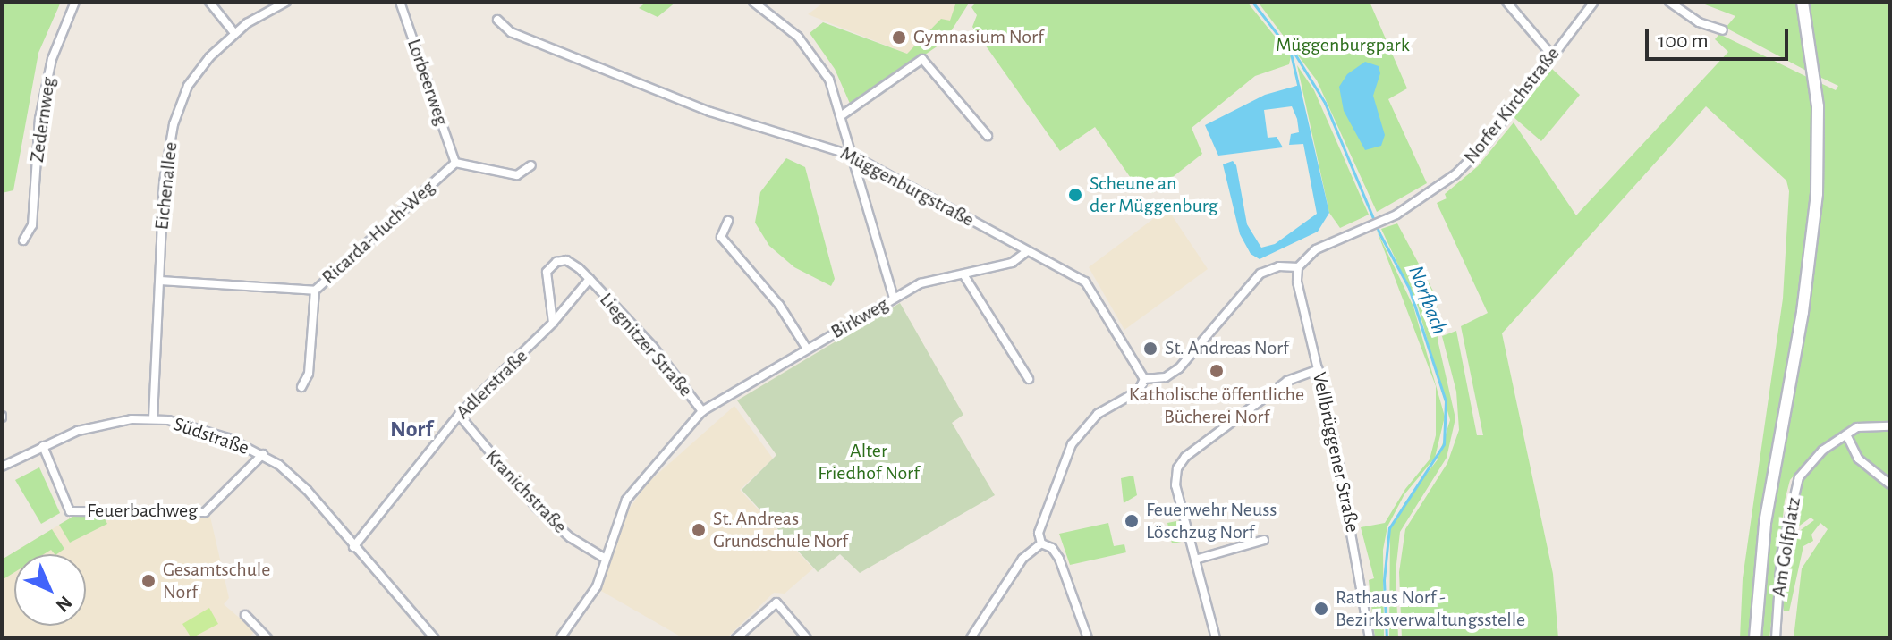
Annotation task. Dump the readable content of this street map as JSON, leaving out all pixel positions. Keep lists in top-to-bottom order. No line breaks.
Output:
{"streets":{"street":["Lorbeerweg","Norfer Kirchstraße","Zedernweg","Eichenallee","Müggenburgstraße","Ricarda-Huch-Weg","Birkweg","Liegnitzer Straße","Adlerstraße","Südstraße","Vellbrüggener Straße","Kranichstraße","Feuerbachweg","Am Golfplatz"]},"crossings":[["Lorbeerweg","Ricarda-Huch-Weg"],["Norfer Kirchstraße","Vellbrüggener Straße"],["Eichenallee","Südstraße"],["Müggenburgstraße","Birkweg"],["Birkweg","Liegnitzer Straße"],["Birkweg","Kranichstraße"],["Liegnitzer Straße","Adlerstraße"],["Adlerstraße","Südstraße"],["Adlerstraße","Kranichstraße"],["Südstraße","Feuerbachweg"]],"districts":["Norf"],"water":["Norfbach"],"parks":["Müggenburgpark","Alter Friedhof Norf"],"places":["Gymnasium Norf","Scheune an der Müggenburg","St. Andreas Norf","Katholische öffentliche Bücherei Norf","Feuerwehr Neuss Löschzug Norf","St. Andreas Grundschule Norf","Gesamtschule Norf","Rathaus Norf - Bezirksverwaltungsstelle"],"scale_bar":"100 m","north":"bottom right"}
